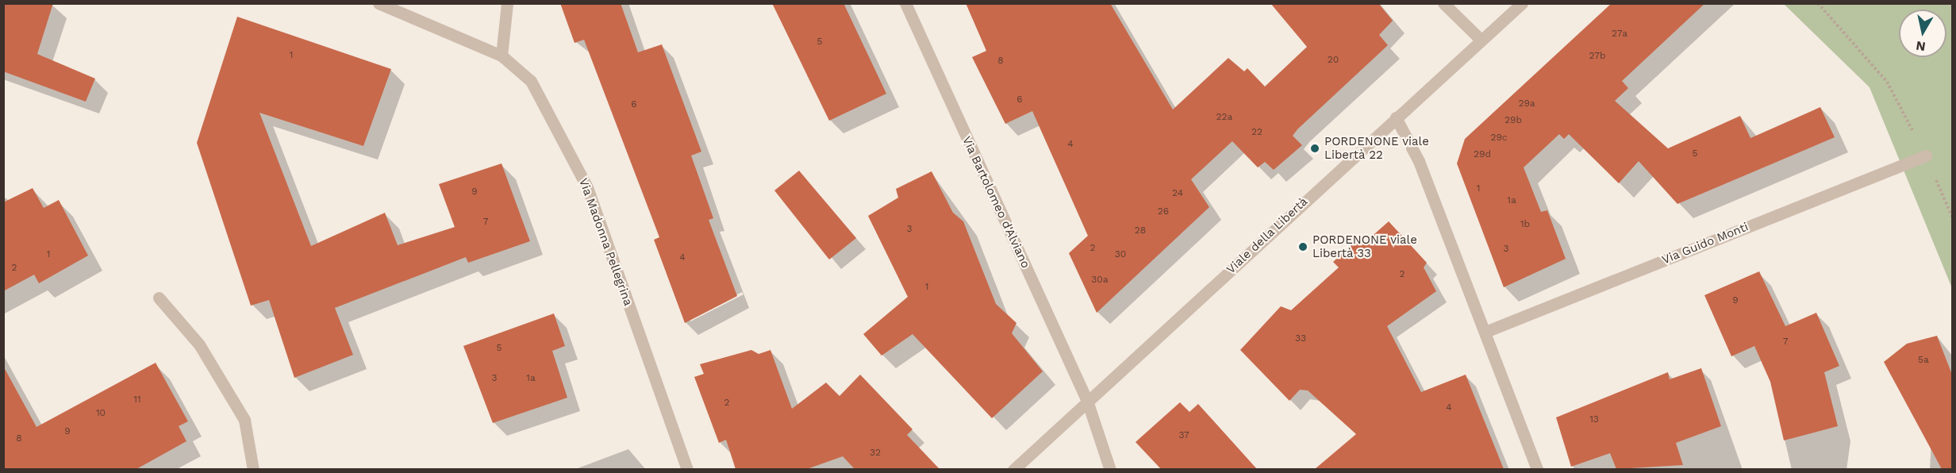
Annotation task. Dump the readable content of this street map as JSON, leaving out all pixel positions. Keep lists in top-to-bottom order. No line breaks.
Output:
{"streets":{"street":["Via Bartolomeo d'Alviano","Viale della Libertà","Via Madonna Pellegrina","Via Guido Monti"]},"crossings":[["Via Bartolomeo d'Alviano","Viale della Libertà"]],"places":["PORDENONE viale Libertà 22","PORDENONE viale Libertà 33"],"house_numbers":["27a","5","1","27b","20","8","6","29a","6","22a","29b","22","29c","4","5","29d","1","9","24","1a","26","7","1b","3","28","2","3","1","30","4","2","2","30a","1","9","33","7","5","5a","3","1a","11","2","4","10","13","9","37","8","32"],"north":"bottom"}
